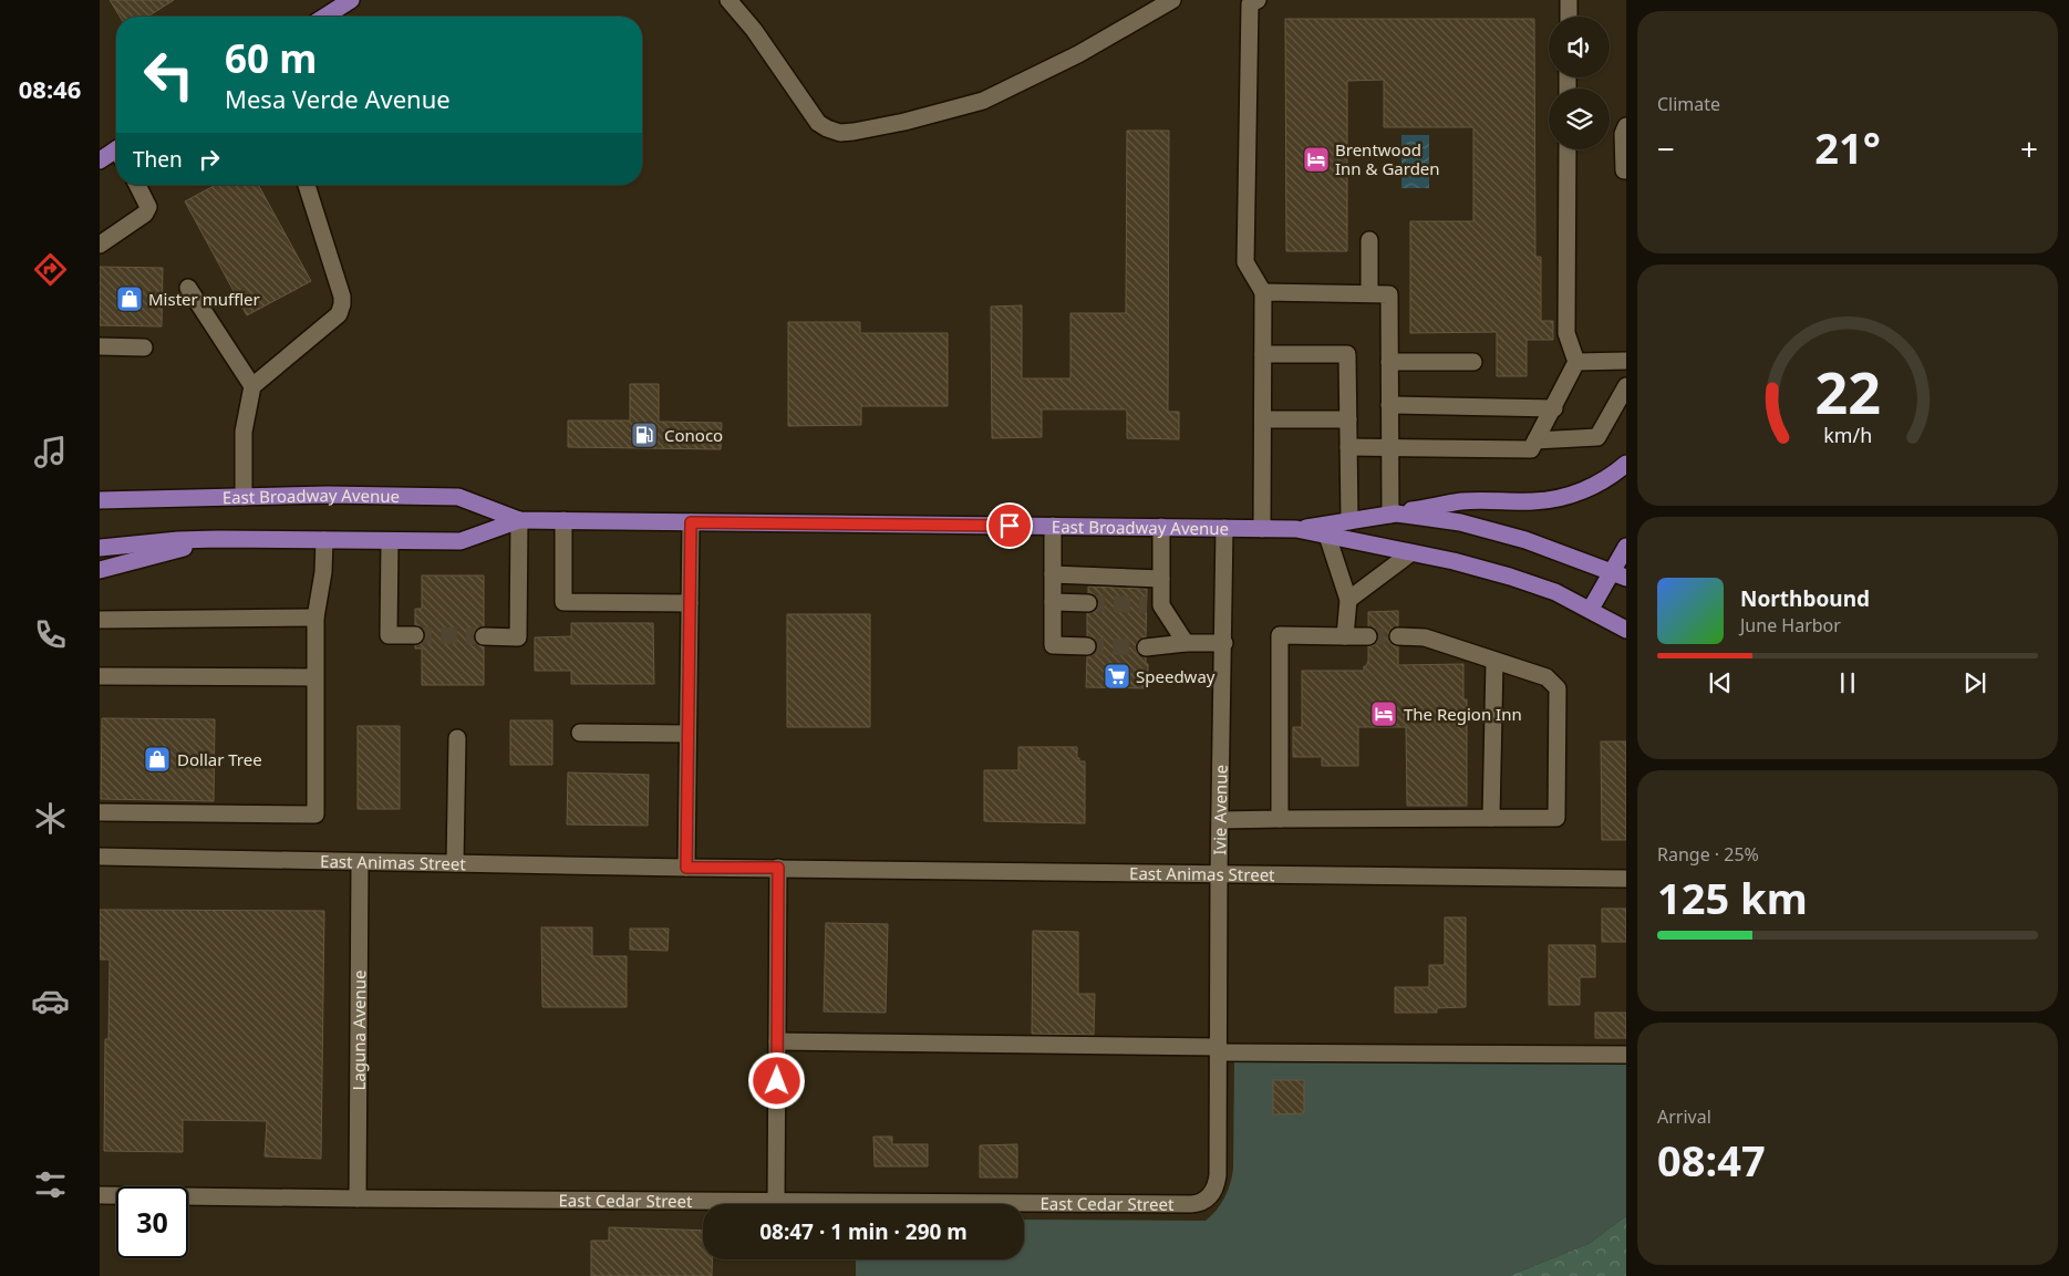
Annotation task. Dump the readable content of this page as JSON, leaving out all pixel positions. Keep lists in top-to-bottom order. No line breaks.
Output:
{"streets":{"main road":["East Broadway Avenue"],"street":["Ivie Avenue","East Animas Street","Laguna Avenue","East Cedar Street"]},"crossings":[["East Broadway Avenue","Ivie Avenue"],["Ivie Avenue","East Animas Street"],["Ivie Avenue","East Cedar Street"],["East Animas Street","Laguna Avenue"],["Laguna Avenue","East Cedar Street"]],"places":{"hotel":["Brentwood Inn & Garden","The Region Inn"],"shop":["Mister muffler","Dollar Tree"],"fuel station":["Conoco"],"supermarket":["Speedway"]},"page":{"tabs":"08:46","tile":["Climate",["Range · 25%","125 km"],["Arrival","08:47"]],"turn":["60 m","Mesa Verde Avenue"],"heat":["−","21°","+"],"then":"Then","song":["Northbound","June Harbor"],"limit":"30","trip":"08:47 · 1 min · 290 m","gauge":["22","km/h"]}}
